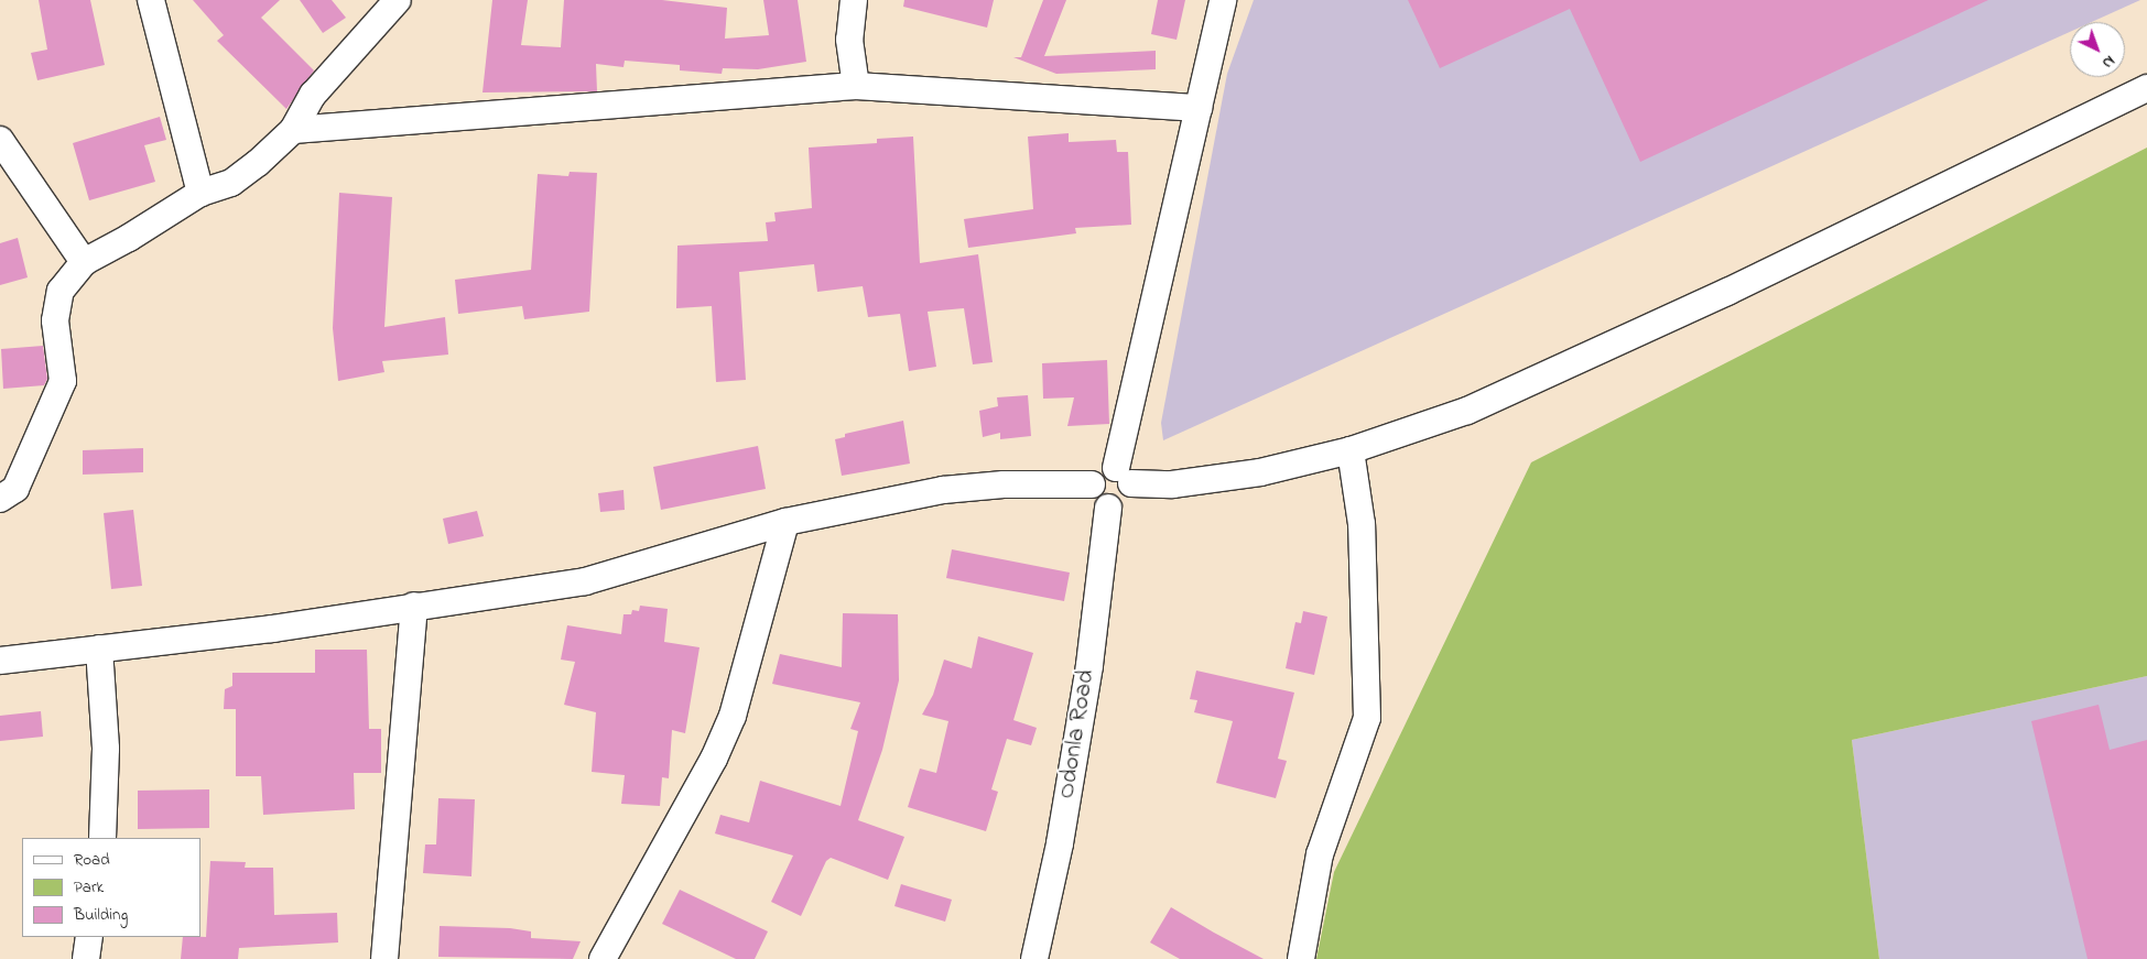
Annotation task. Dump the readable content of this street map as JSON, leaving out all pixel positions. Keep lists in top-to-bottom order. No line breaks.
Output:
{"streets":{"street":["Odonla Road"]},"legend":["Road","Park","Building"],"north":"bottom right"}
